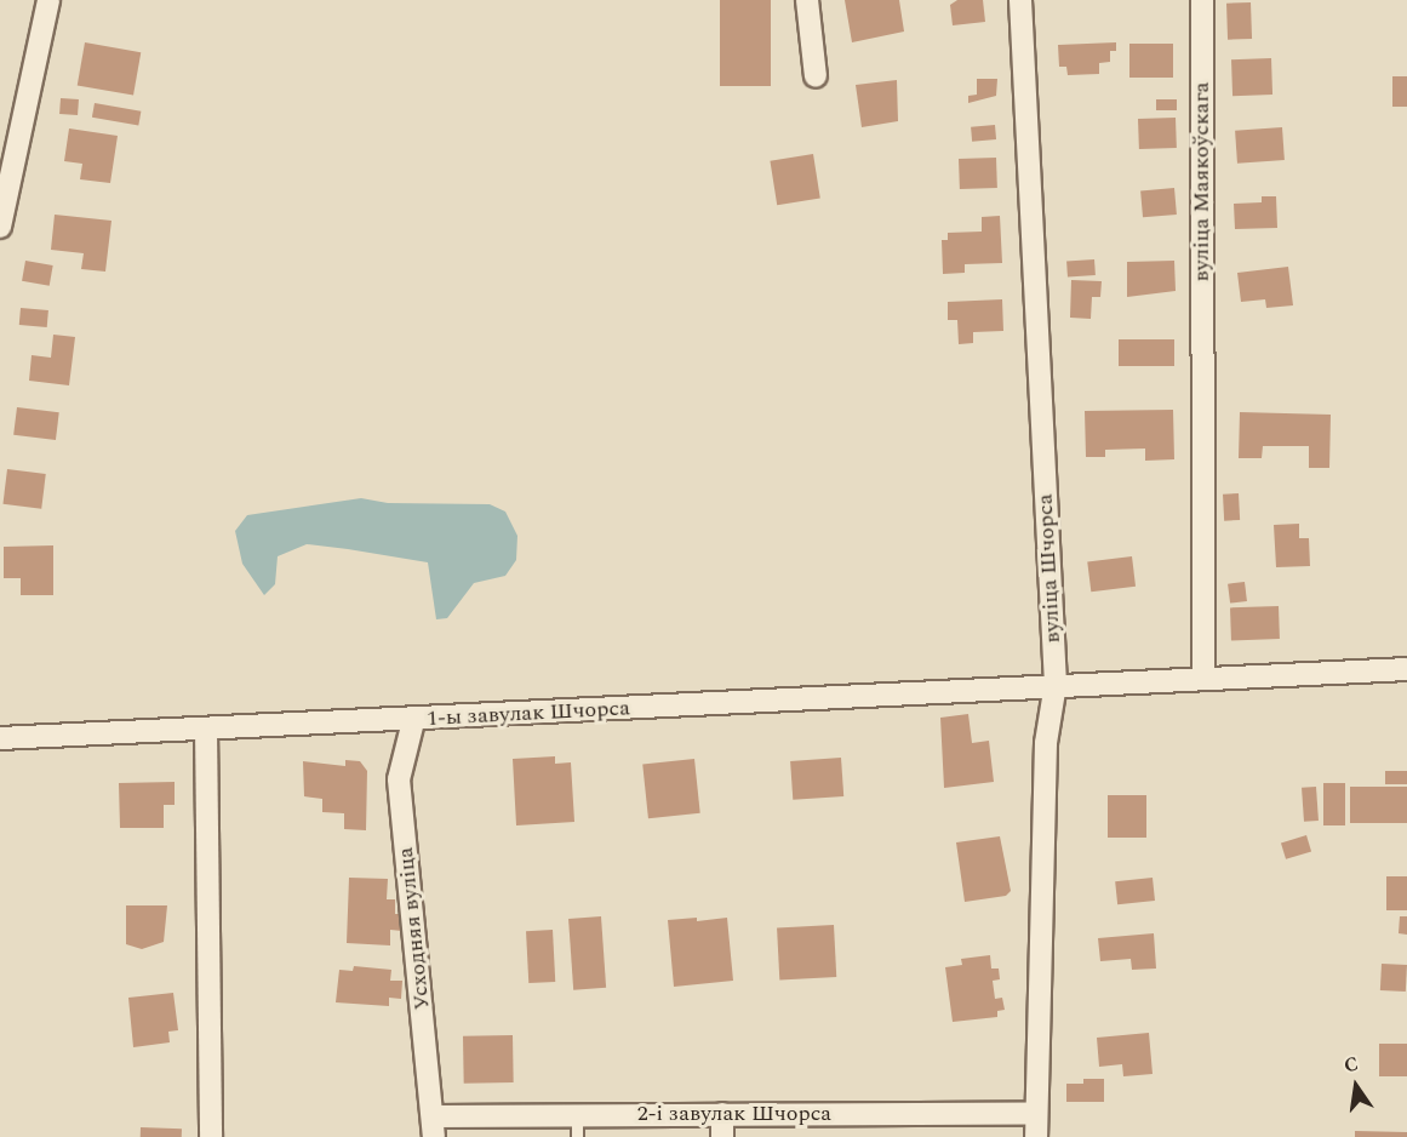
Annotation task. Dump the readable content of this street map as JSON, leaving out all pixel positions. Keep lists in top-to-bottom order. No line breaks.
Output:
{"streets":{"street":["вуліца Маякоўскага","вуліца Шчорса","1-ы завулак Шчорса","Усходняя вуліца","2-і завулак Шчорса"]},"crossings":[["вуліца Маякоўскага","1-ы завулак Шчорса"],["вуліца Шчорса","1-ы завулак Шчорса"],["вуліца Шчорса","2-і завулак Шчорса"],["1-ы завулак Шчорса","Усходняя вуліца"],["Усходняя вуліца","2-і завулак Шчорса"]],"north":"top"}
